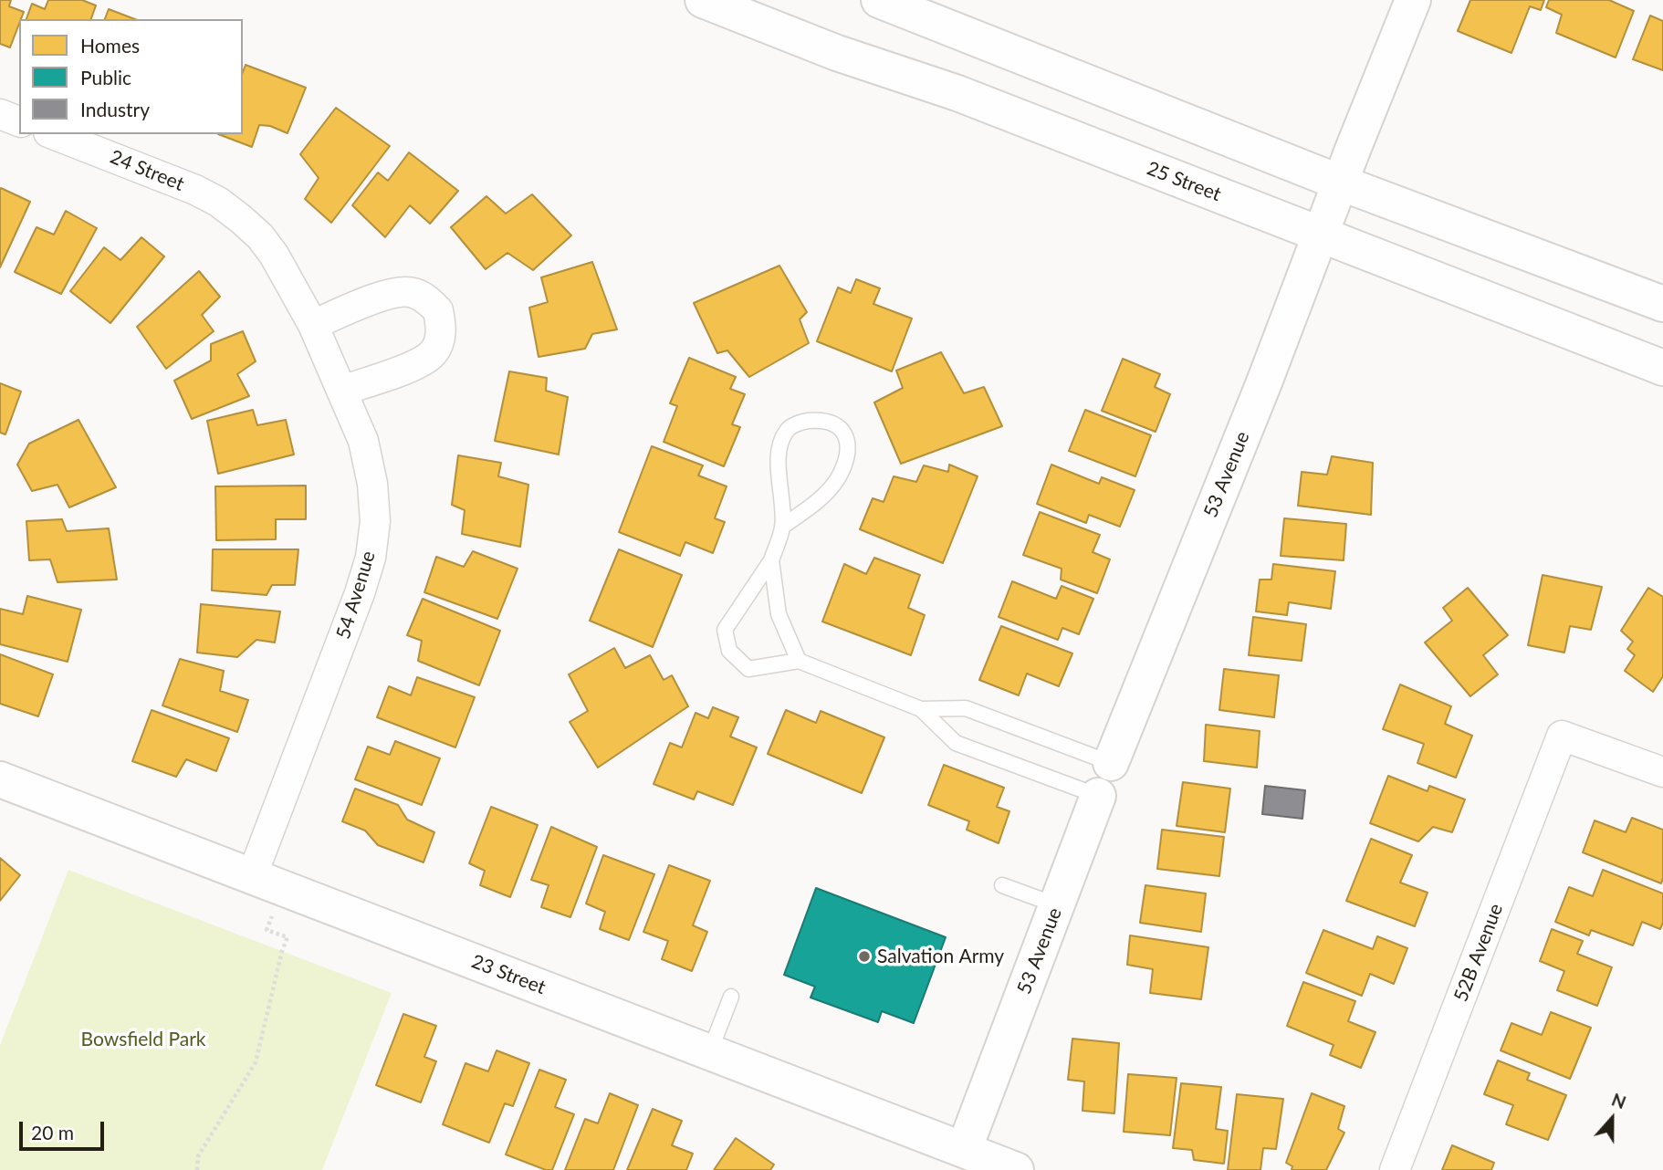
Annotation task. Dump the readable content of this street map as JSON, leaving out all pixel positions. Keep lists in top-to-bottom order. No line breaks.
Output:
{"streets":{"street":["24 Street","25 Street","53 Avenue","54 Avenue","52B Avenue","23 Street"]},"crossings":[["24 Street","54 Avenue"],["25 Street","53 Avenue"],["53 Avenue","23 Street"],["54 Avenue","23 Street"]],"parks":["Bowsfield Park"],"places":["Salvation Army"],"legend":["Homes","Public","Industry"],"scale_bar":"20 m","north":"top"}
